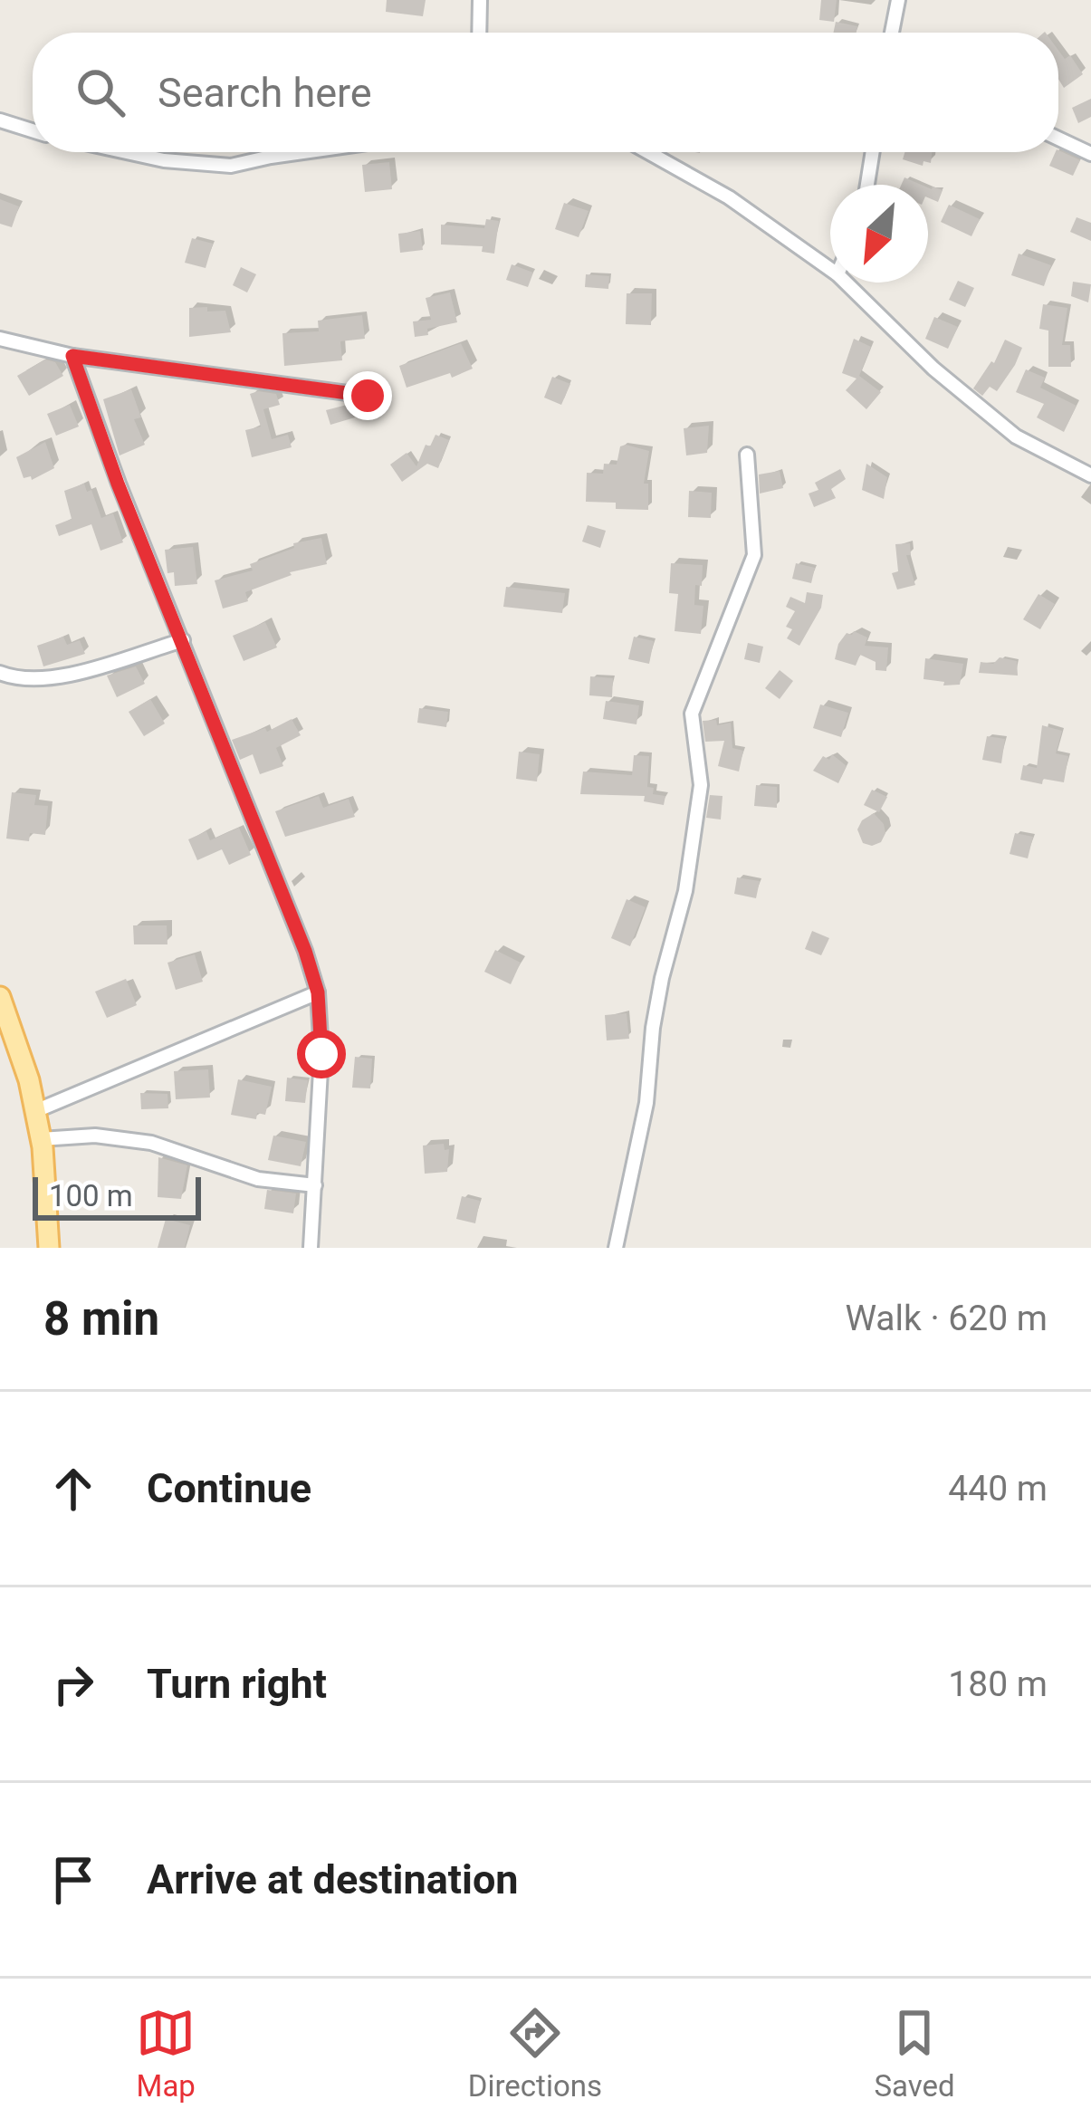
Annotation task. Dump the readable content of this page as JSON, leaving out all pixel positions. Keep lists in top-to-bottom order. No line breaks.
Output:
{"scale_bar":"100 m","north":"bottom left","page":{"search":"Search here","scale":"100 m","heading":["8 min","Walk · 620 m"],"list":[["Continue","440 m"],["Turn right","180 m"],"Arrive at destination"],"nav":["Map","Directions","Saved"]}}
